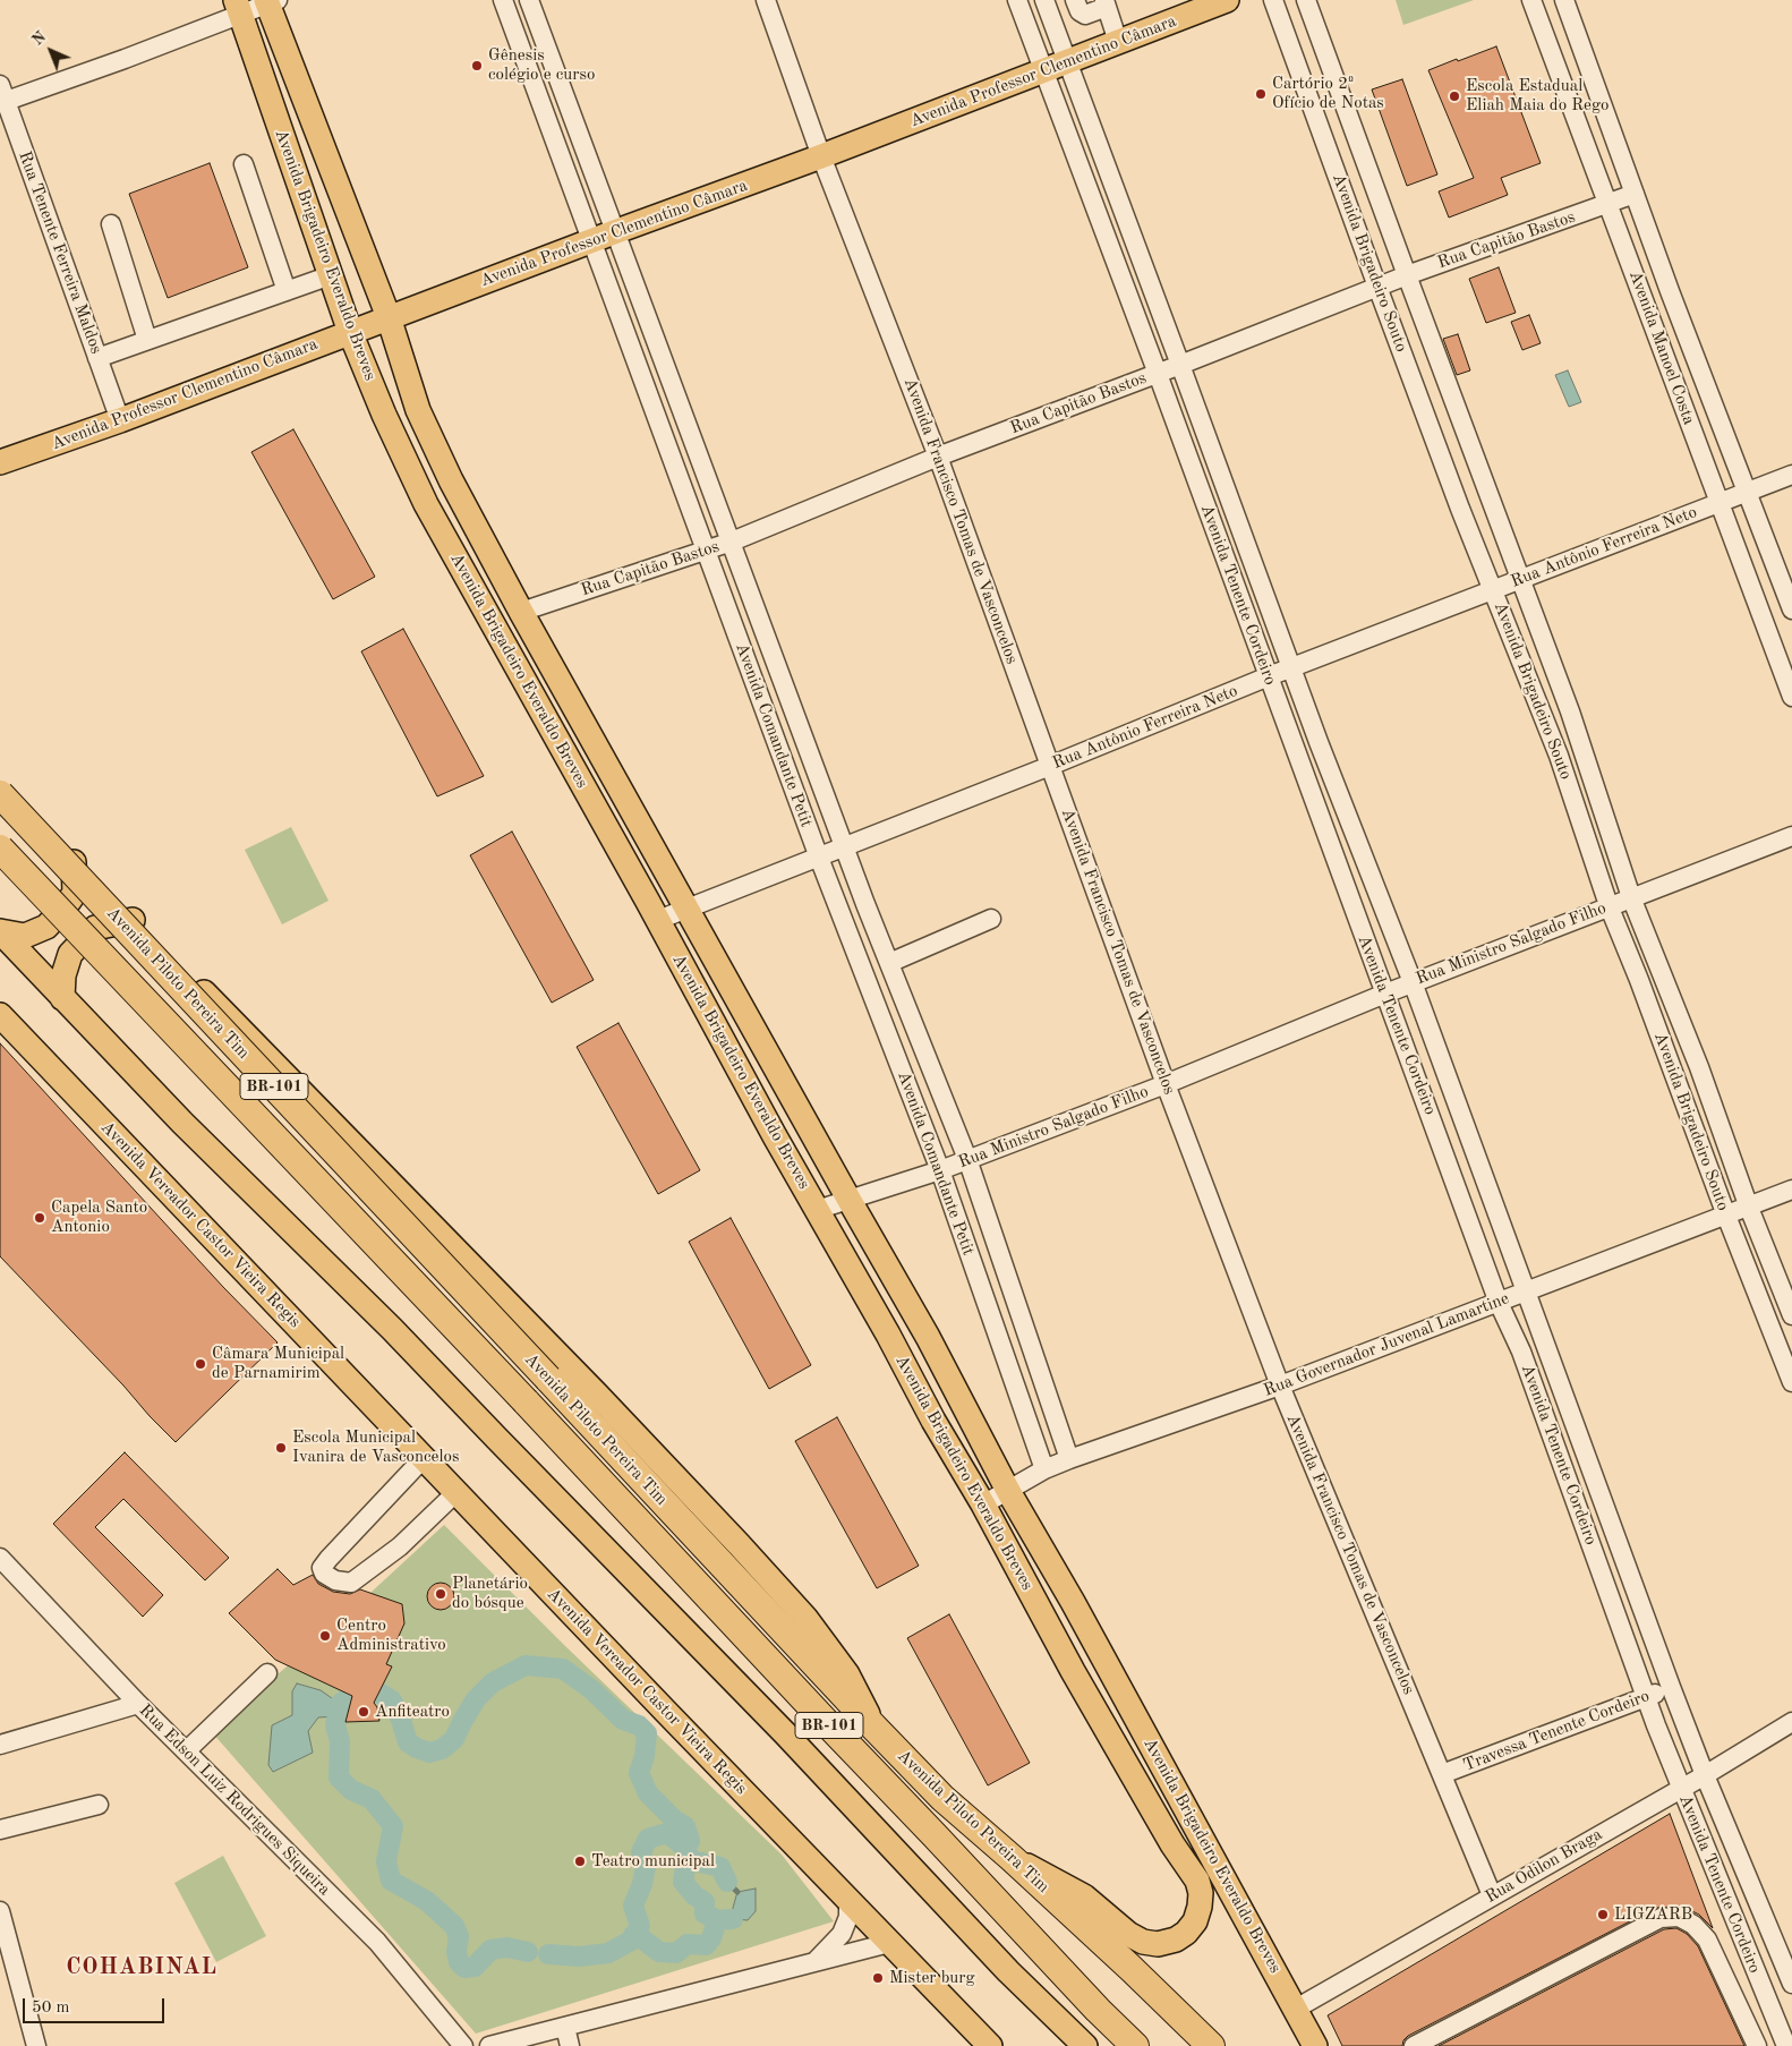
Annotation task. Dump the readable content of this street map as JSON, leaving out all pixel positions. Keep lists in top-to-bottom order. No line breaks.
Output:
{"streets":{"highway":["Avenida Piloto Pereira Tim","BR-101"],"main road":["Avenida Professor Clementino Câmara","Avenida Brigadeiro Everaldo Breves","Avenida Vereador Castor Vieira Regis"],"street":["Rua Capitão Bastos","Rua Tenente Ferreira Maldos","Avenida Brigadeiro Souto","Avenida Manoel Costa","Avenida Francisco Tomas de Vasconcelos","Rua Antônio Ferreira Neto","Avenida Tenente Cordeiro","Avenida Comandante Petit","Rua Ministro Salgado Filho","Rua Governador Juvenal Lamartine","Travessa Tenente Cordeiro","Rua Edson Luiz Rodrigues Siqueira","Rua Odilon Braga"]},"crossings":[["Avenida Professor Clementino Câmara","Rua Tenente Ferreira Maldos"],["Avenida Professor Clementino Câmara","Avenida Brigadeiro Everaldo Breves"],["Avenida Professor Clementino Câmara","Avenida Francisco Tomas de Vasconcelos"],["Avenida Professor Clementino Câmara","Avenida Tenente Cordeiro"],["Avenida Professor Clementino Câmara","Avenida Comandante Petit"],["Rua Capitão Bastos","Avenida Brigadeiro Everaldo Breves"],["Rua Capitão Bastos","Avenida Brigadeiro Souto"],["Rua Capitão Bastos","Avenida Manoel Costa"],["Rua Capitão Bastos","Avenida Francisco Tomas de Vasconcelos"],["Rua Capitão Bastos","Avenida Tenente Cordeiro"],["Rua Capitão Bastos","Avenida Comandante Petit"],["Avenida Brigadeiro Everaldo Breves","Rua Antônio Ferreira Neto"],["Avenida Brigadeiro Everaldo Breves","Rua Ministro Salgado Filho"],["Avenida Brigadeiro Everaldo Breves","Avenida Piloto Pereira Tim"],["Avenida Brigadeiro Everaldo Breves","Rua Governador Juvenal Lamartine"],["Avenida Brigadeiro Everaldo Breves","Rua Odilon Braga"],["Avenida Brigadeiro Souto","Rua Antônio Ferreira Neto"],["Avenida Brigadeiro Souto","Rua Ministro Salgado Filho"],["Avenida Brigadeiro Souto","Rua Governador Juvenal Lamartine"],["Avenida Manoel Costa","Rua Antônio Ferreira Neto"],["Avenida Francisco Tomas de Vasconcelos","Rua Antônio Ferreira Neto"],["Avenida Francisco Tomas de Vasconcelos","Rua Ministro Salgado Filho"],["Avenida Francisco Tomas de Vasconcelos","Rua Governador Juvenal Lamartine"],["Avenida Francisco Tomas de Vasconcelos","Travessa Tenente Cordeiro"],["Avenida Francisco Tomas de Vasconcelos","Rua Odilon Braga"],["Rua Antônio Ferreira Neto","Avenida Tenente Cordeiro"],["Rua Antônio Ferreira Neto","Avenida Comandante Petit"],["Avenida Tenente Cordeiro","Rua Ministro Salgado Filho"],["Avenida Tenente Cordeiro","Rua Governador Juvenal Lamartine"],["Avenida Tenente Cordeiro","Travessa Tenente Cordeiro"],["Avenida Tenente Cordeiro","Rua Odilon Braga"],["Avenida Comandante Petit","Rua Ministro Salgado Filho"],["Avenida Comandante Petit","Rua Governador Juvenal Lamartine"]],"districts":["COHABINAL"],"places":["Gênesis colégio e curso","Cartório 2º Ofício de Notas","Escola Estadual Eliah Maia do Rego","Capela Santo Antonio","Câmara Municipal de Parnamirim","Escola Municipal Ivanira de Vasconcelos","Planetário do bósque","Centro Administrativo","Anfiteatro","Teatro municipal","LIGZARB","Mister burg"],"scale_bar":"50 m","north":"top left"}
